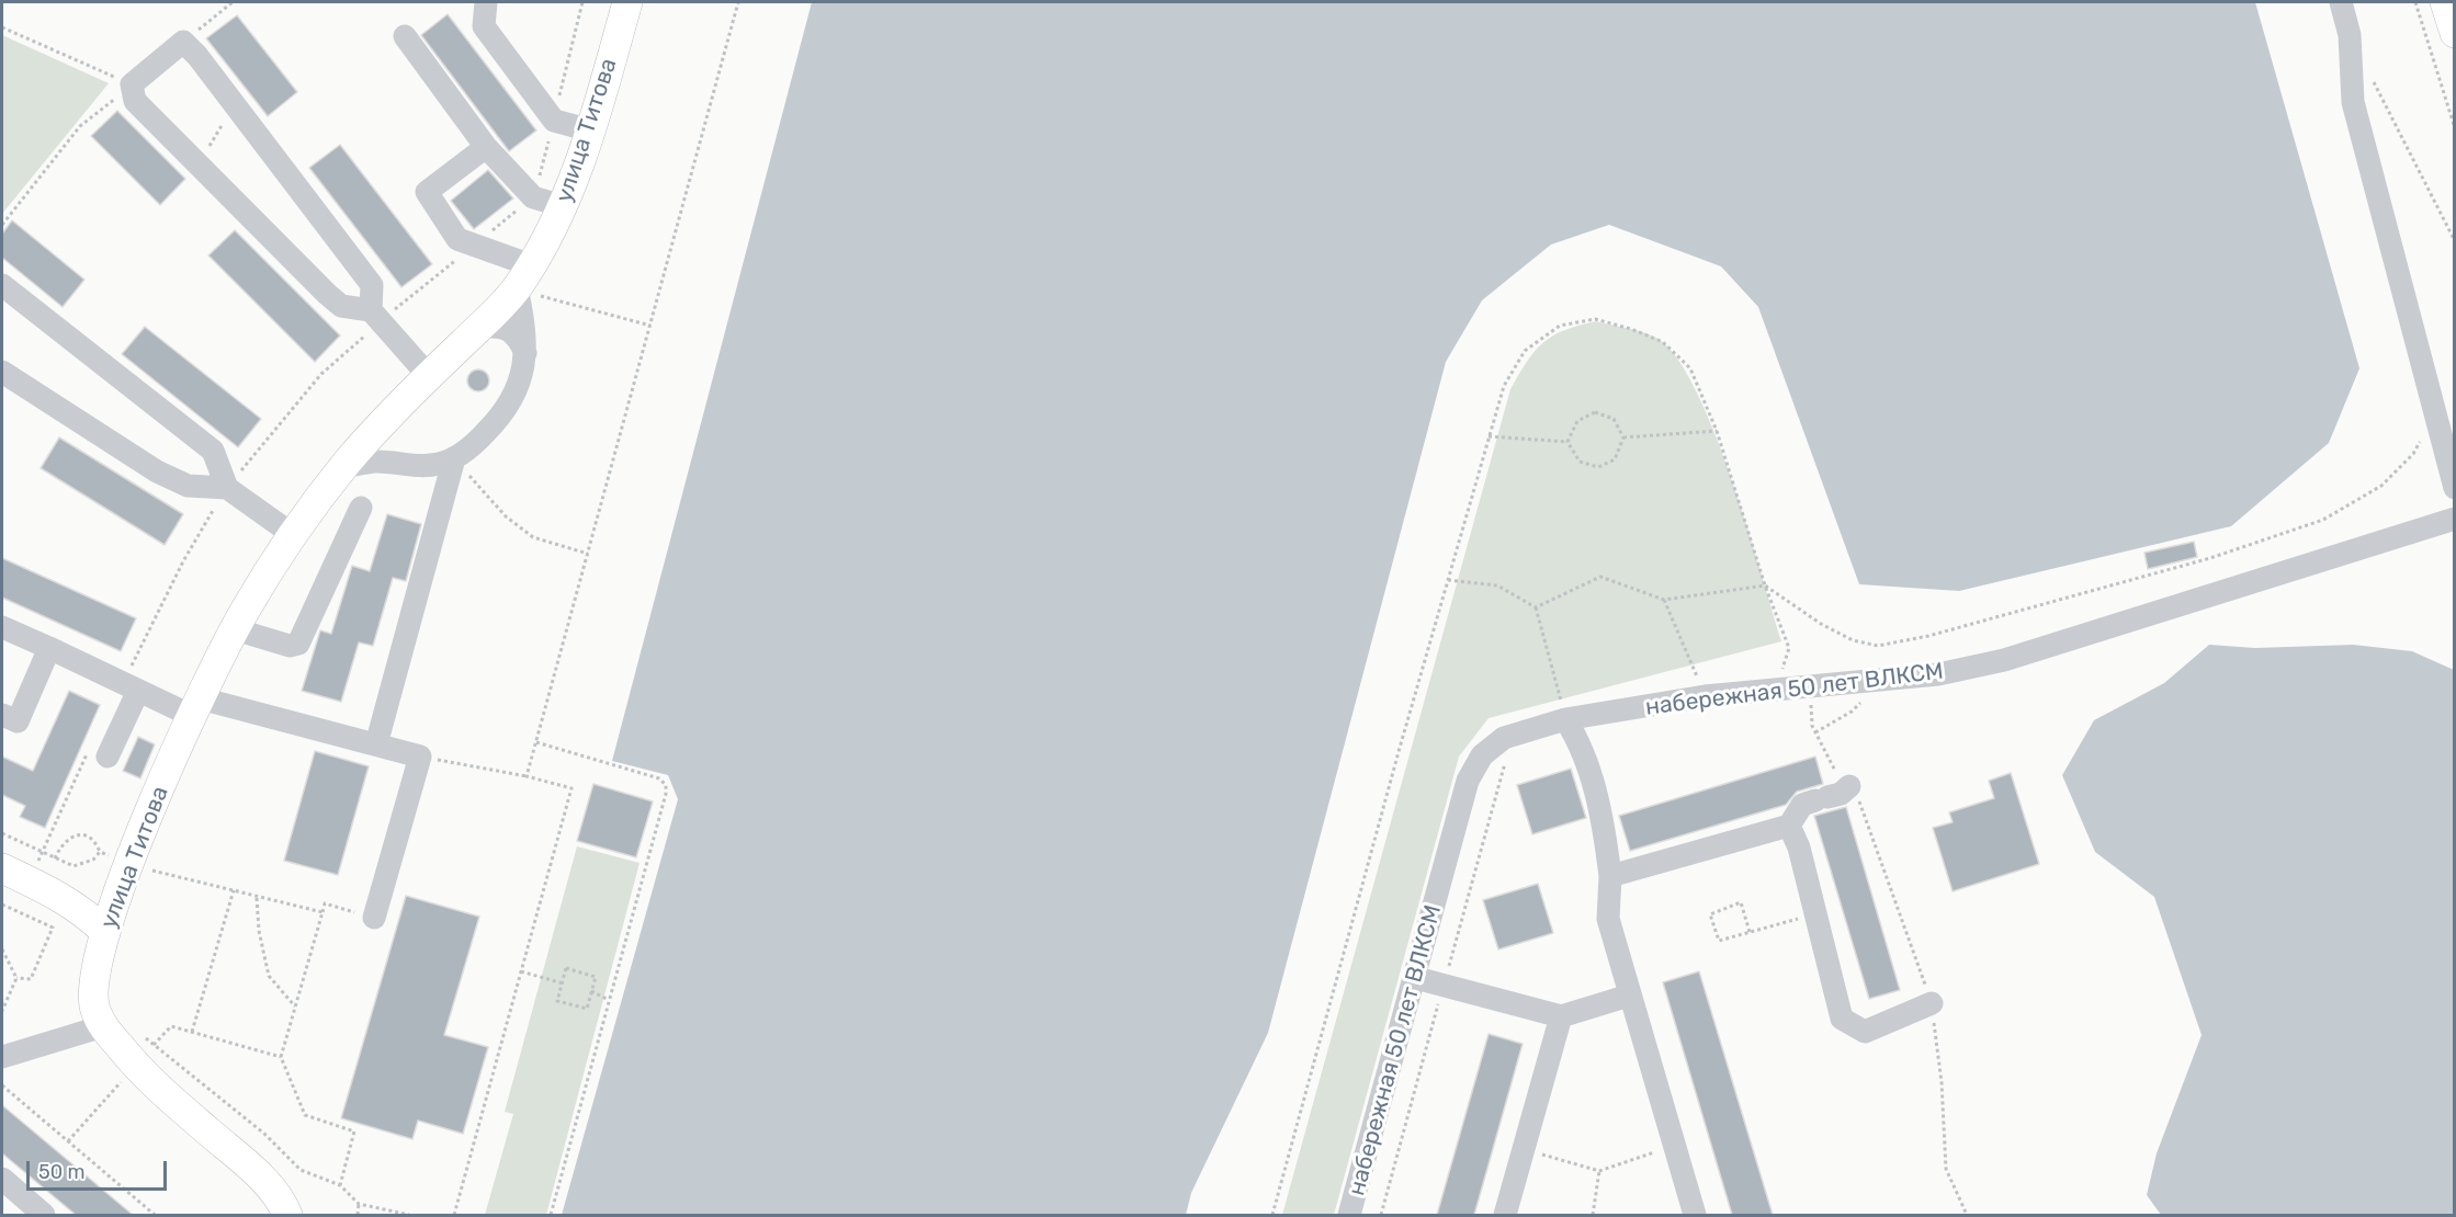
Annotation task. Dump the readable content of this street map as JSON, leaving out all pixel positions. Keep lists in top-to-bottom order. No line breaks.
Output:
{"streets":{"main road":["улица Титова"],"street":["набережная 50 лет ВЛКСМ"]},"scale_bar":"50 m"}
